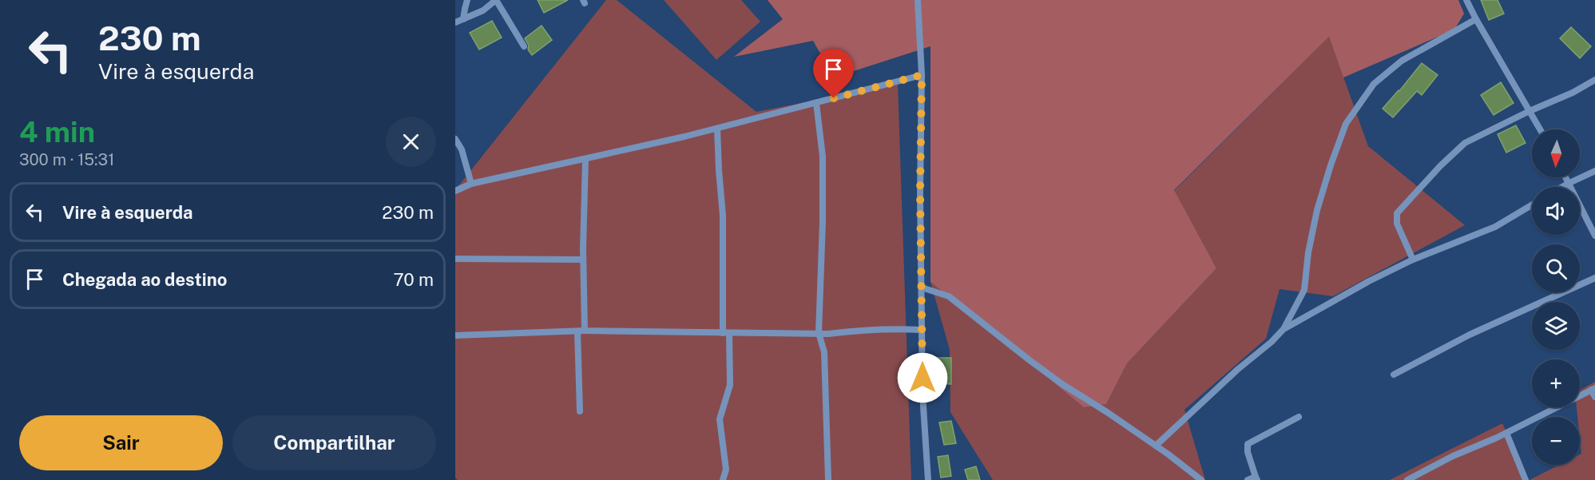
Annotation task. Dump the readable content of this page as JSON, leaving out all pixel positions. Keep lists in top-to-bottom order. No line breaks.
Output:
{"north":"bottom","page":{"turn":["230 m","Vire à esquerda"],"heading":["4 min","300 m · 15:31"],"map_buttons":["+","−"],"list":[{"name":"Vire à esquerda","value":"230 m"},{"name":"Chegada ao destino","value":"70 m"}],"buttons":["Sair","Compartilhar"]}}
